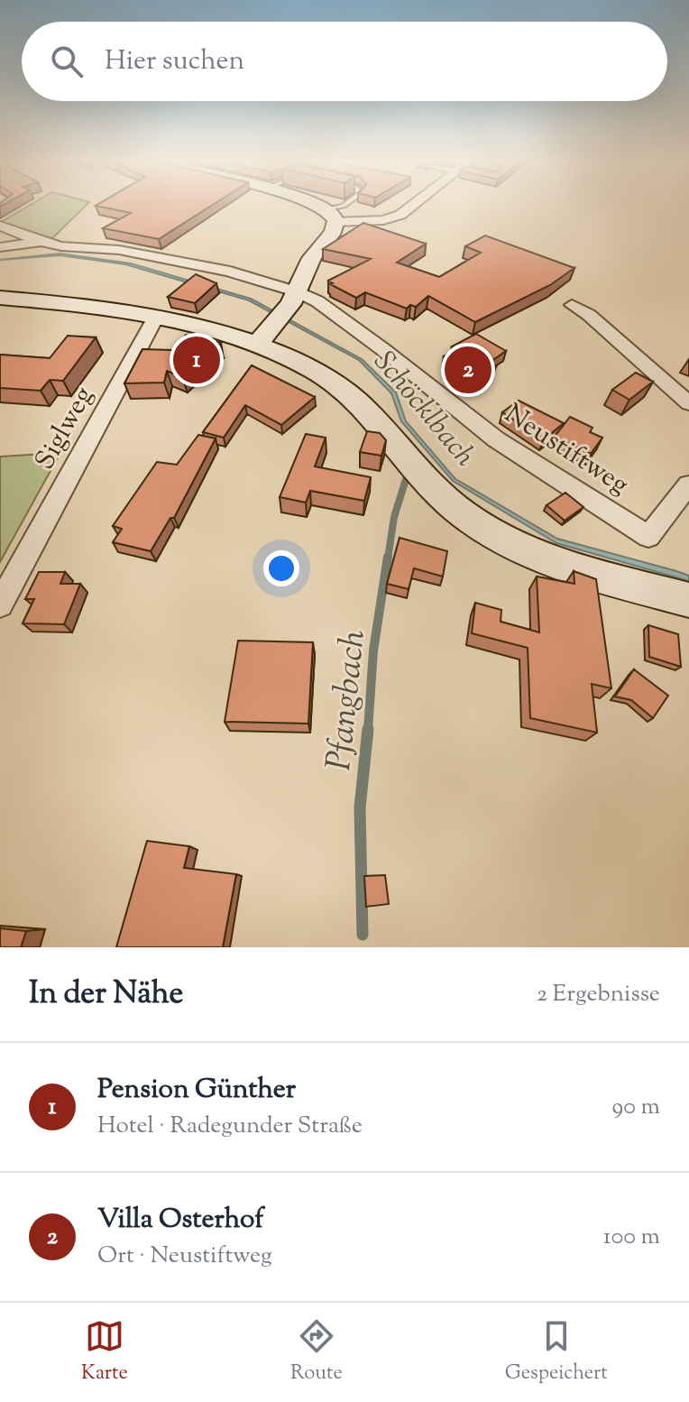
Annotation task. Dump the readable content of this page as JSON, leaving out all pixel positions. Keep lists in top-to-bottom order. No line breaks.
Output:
{"streets":{"street":["Siglweg","Neustiftweg"]},"water":["Schöcklbach","Pfangbach"],"page":{"search":"Hier suchen","pins":["1","2"],"heading":["In der Nähe","2 Ergebnisse"],"list":[{"mark":"1","name":"Pension Günther","note":"Hotel · Radegunder Straße","value":"90 m"},{"mark":"2","name":"Villa Osterhof","note":"Ort · Neustiftweg","value":"100 m"}],"nav":["Karte","Route","Gespeichert"]}}
